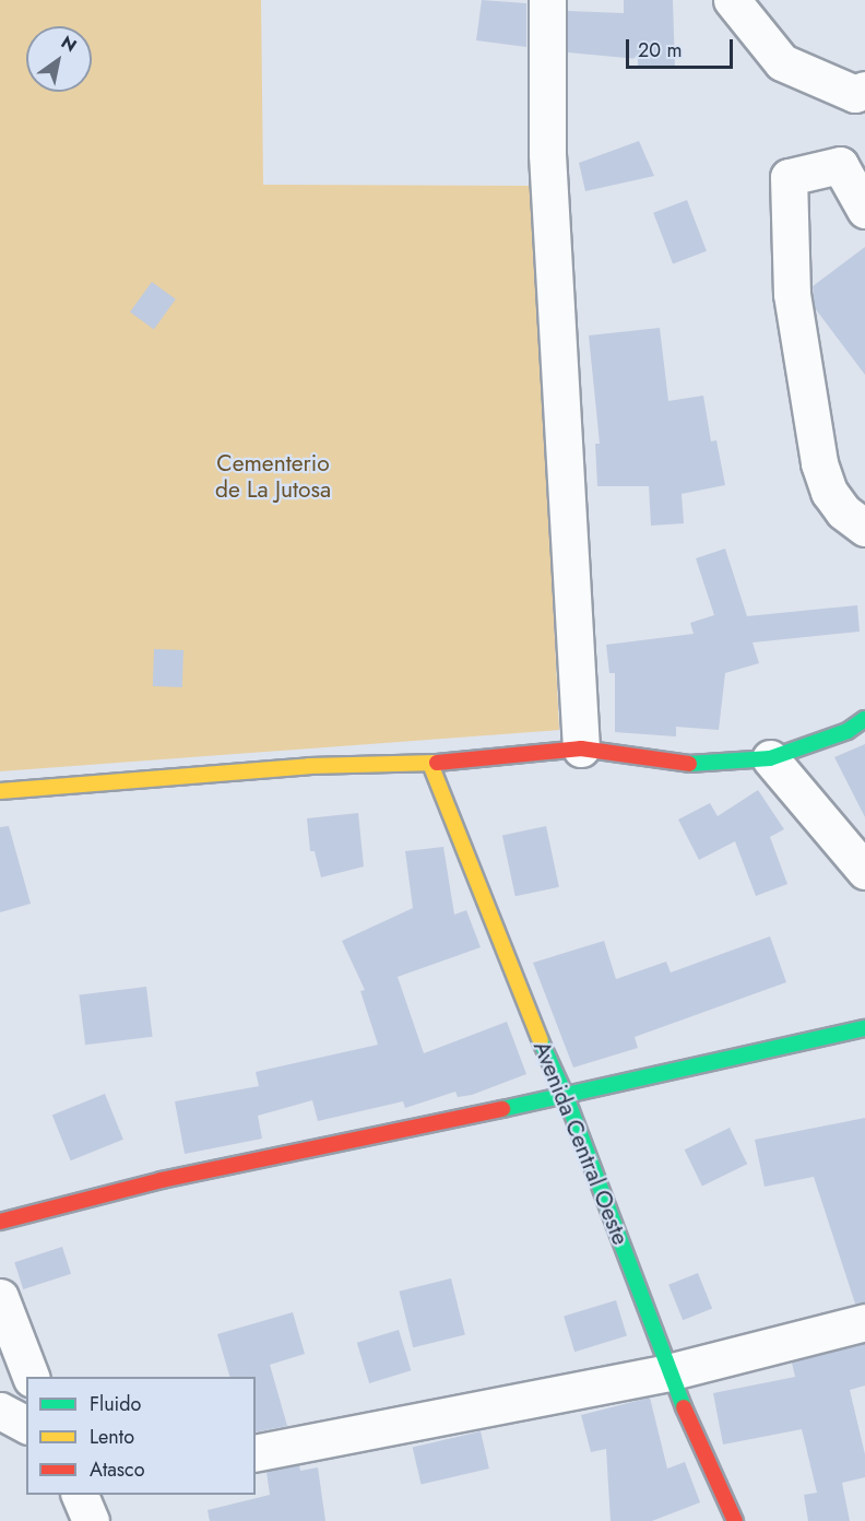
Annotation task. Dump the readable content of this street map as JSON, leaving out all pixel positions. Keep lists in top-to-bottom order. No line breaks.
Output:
{"streets":{"street":["Avenida Central Oeste"]},"parks":["Cementerio de La Jutosa"],"legend":["Fluido","Lento","Atasco"],"scale_bar":"20 m","north":"top right"}
